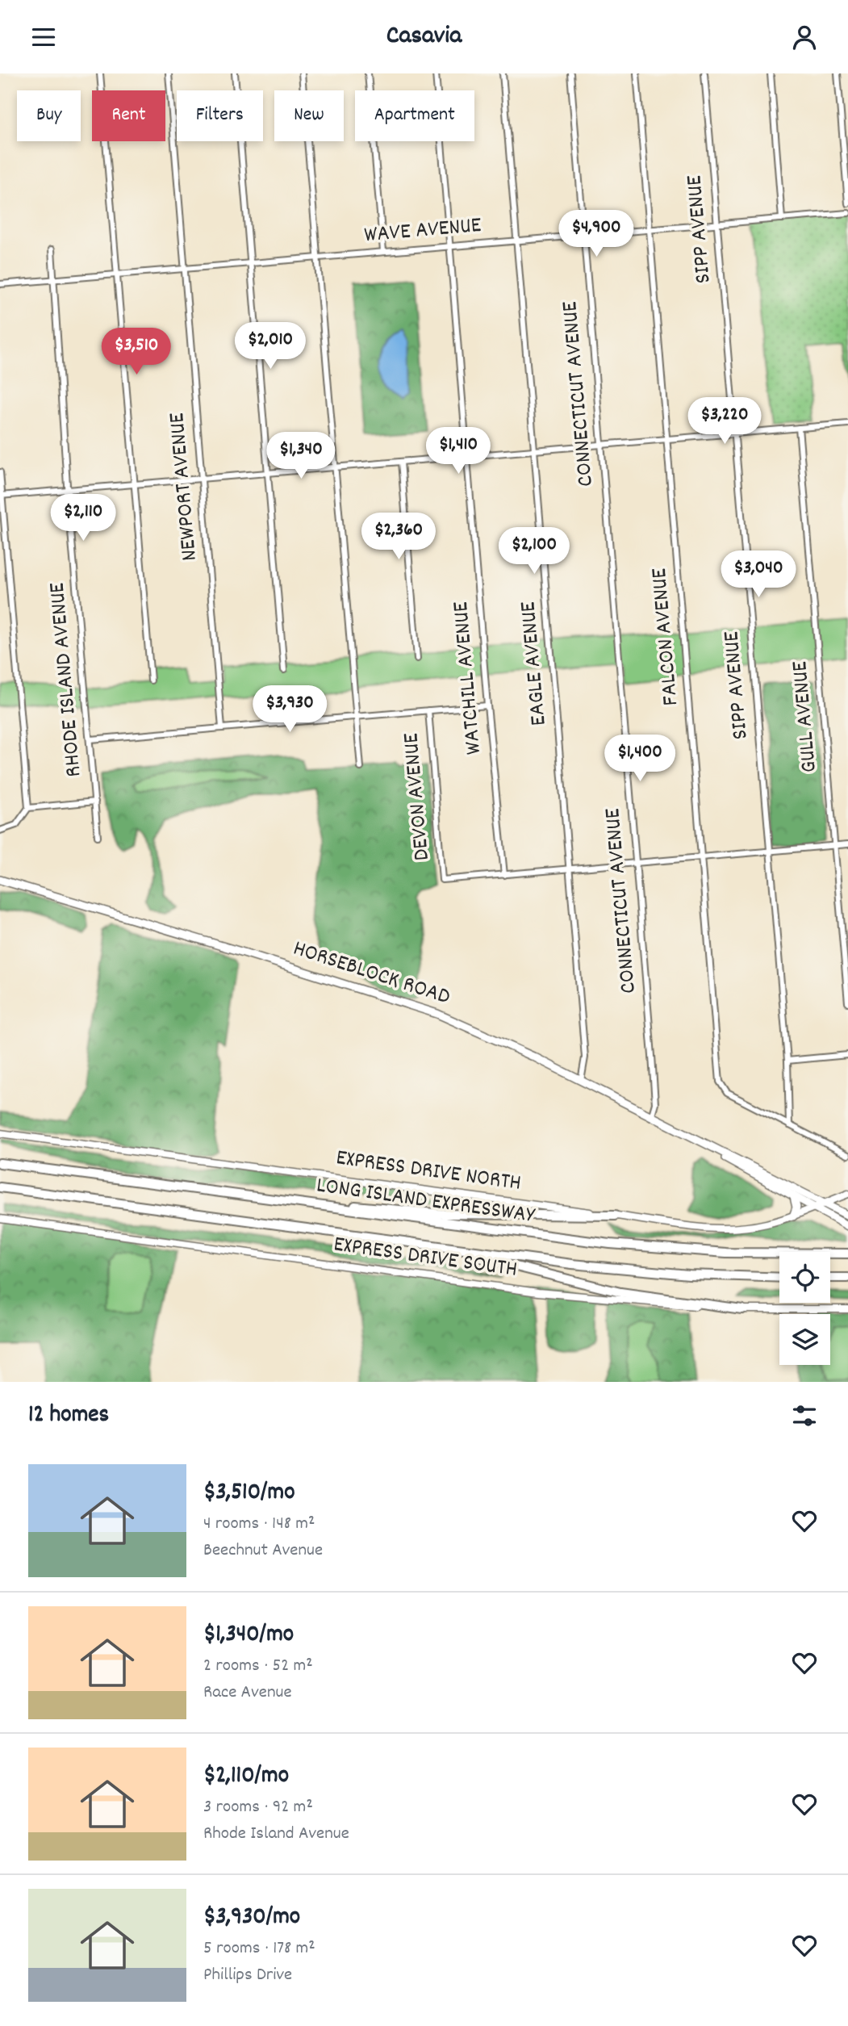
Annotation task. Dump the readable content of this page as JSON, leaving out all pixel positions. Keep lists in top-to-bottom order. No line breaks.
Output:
{"streets":{"highway":["LONG ISLAND EXPRESSWAY"],"main road":["HORSEBLOCK ROAD","EXPRESS DRIVE NORTH","EXPRESS DRIVE SOUTH"],"street":["SIPP AVENUE","WAVE AVENUE","CONNECTICUT AVENUE","NEWPORT AVENUE","FALCON AVENUE","EAGLE AVENUE","WATCHILL AVENUE","RHODE ISLAND AVENUE","GULL AVENUE","DEVON AVENUE"]},"crossings":[["SIPP AVENUE","WAVE AVENUE"],["SIPP AVENUE","FALCON AVENUE"],["WAVE AVENUE","CONNECTICUT AVENUE"],["WAVE AVENUE","NEWPORT AVENUE"],["WAVE AVENUE","FALCON AVENUE"],["WAVE AVENUE","EAGLE AVENUE"],["WAVE AVENUE","WATCHILL AVENUE"],["WAVE AVENUE","RHODE ISLAND AVENUE"],["CONNECTICUT AVENUE","HORSEBLOCK ROAD"],["EAGLE AVENUE","HORSEBLOCK ROAD"],["WATCHILL AVENUE","DEVON AVENUE"],["HORSEBLOCK ROAD","EXPRESS DRIVE NORTH"]],"page":{"header":"Casavia","chip":["Buy","Rent","Filters","New","Apartment"],"price":["$4,900","$2,010","$3,510","$3,220","$1,410","$1,340","$2,110","$2,360","$2,100","$3,040","$3,930","$1,400"],"heading":"12 homes","list":[{"name":"$3,510/mo","note":"4 rooms · 148 m² · Beechnut Avenue"},{"name":"$1,340/mo","note":"2 rooms · 52 m² · Race Avenue"},{"name":"$2,110/mo","note":"3 rooms · 92 m² · Rhode Island Avenue"},{"name":"$3,930/mo","note":"5 rooms · 178 m² · Phillips Drive"}]}}
